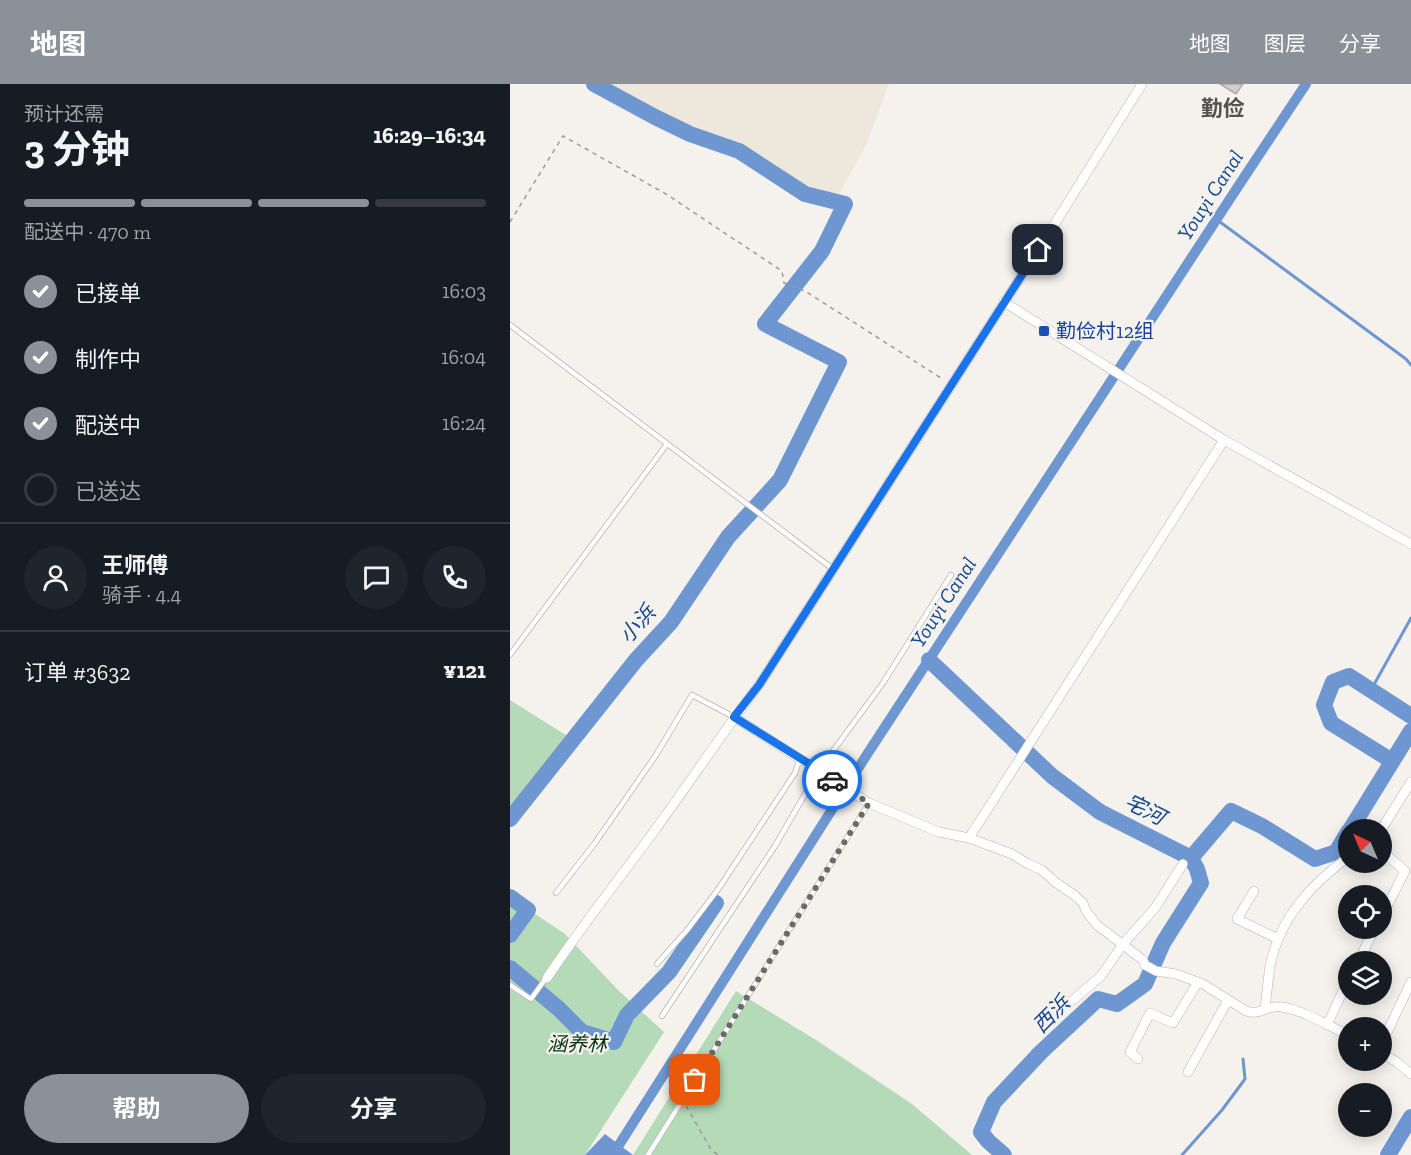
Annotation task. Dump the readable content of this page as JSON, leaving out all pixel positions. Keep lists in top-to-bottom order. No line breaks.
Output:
{"districts":["勤俭"],"water":["Youyi Canal","小浜","宅河","西浜"],"parks":["涵养林"],"places":{"transit":["勤俭村12组"]},"north":"top left","page":{"header":"地图","nav":["地图","图层","分享"],"heading":["3 分钟","预计还需","16:29–16:34"],"panel":["王师傅","骑手 · 4.4","订单 #3632","¥121"],"bar":"配送中 · 470 m","list":[["已接单","16:03"],["制作中","16:04"],["配送中","16:24"],"已送达"],"map_buttons":["+","−"],"buttons":["帮助","分享"]}}
